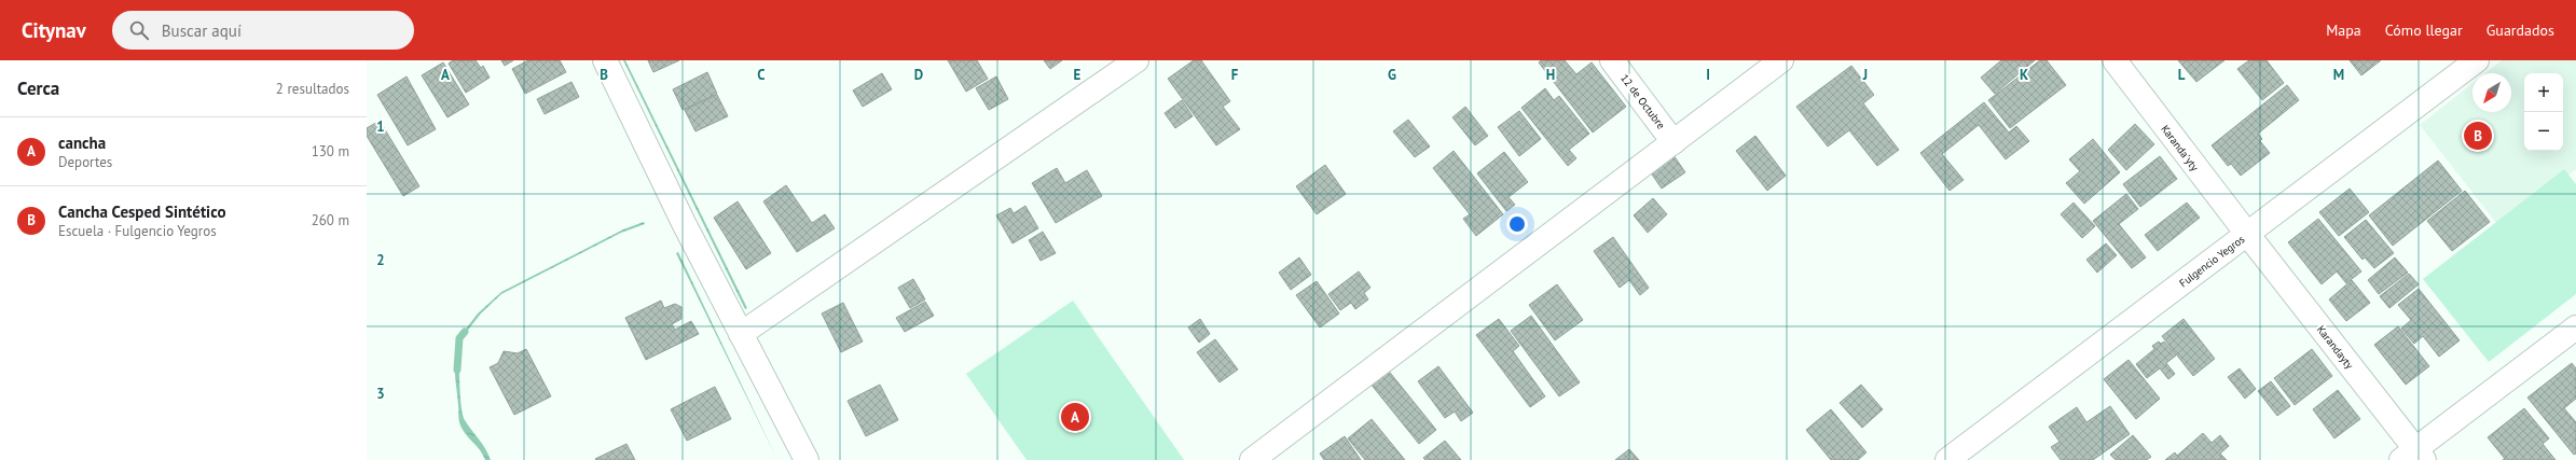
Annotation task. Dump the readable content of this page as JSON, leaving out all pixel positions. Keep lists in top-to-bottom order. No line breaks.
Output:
{"streets":{"street":["12 de Octubre","Karanda'yty","Fulgencio Yegros","Karandayty"]},"crossings":[["Karanda'yty","Fulgencio Yegros"],["Karanda'yty","Karandayty"],["Fulgencio Yegros","Karandayty"]],"north":"bottom left","page":{"header":"Citynav","search":"Buscar aquí","nav":["Mapa","Cómo llegar","Guardados"],"heading":["Cerca","2 resultados"],"map_buttons":["+","−"],"list":[{"mark":"A","name":"cancha","note":"Deportes","value":"130 m"},{"mark":"B","name":"Cancha Cesped Sintético","note":"Escuela · Fulgencio Yegros","value":"260 m"}],"pins":["B","A"]},"grid":{"columns":["A","B","C","D","E","F","G","H","I","J","K","L","M"],"rows":["1","2","3"]}}
